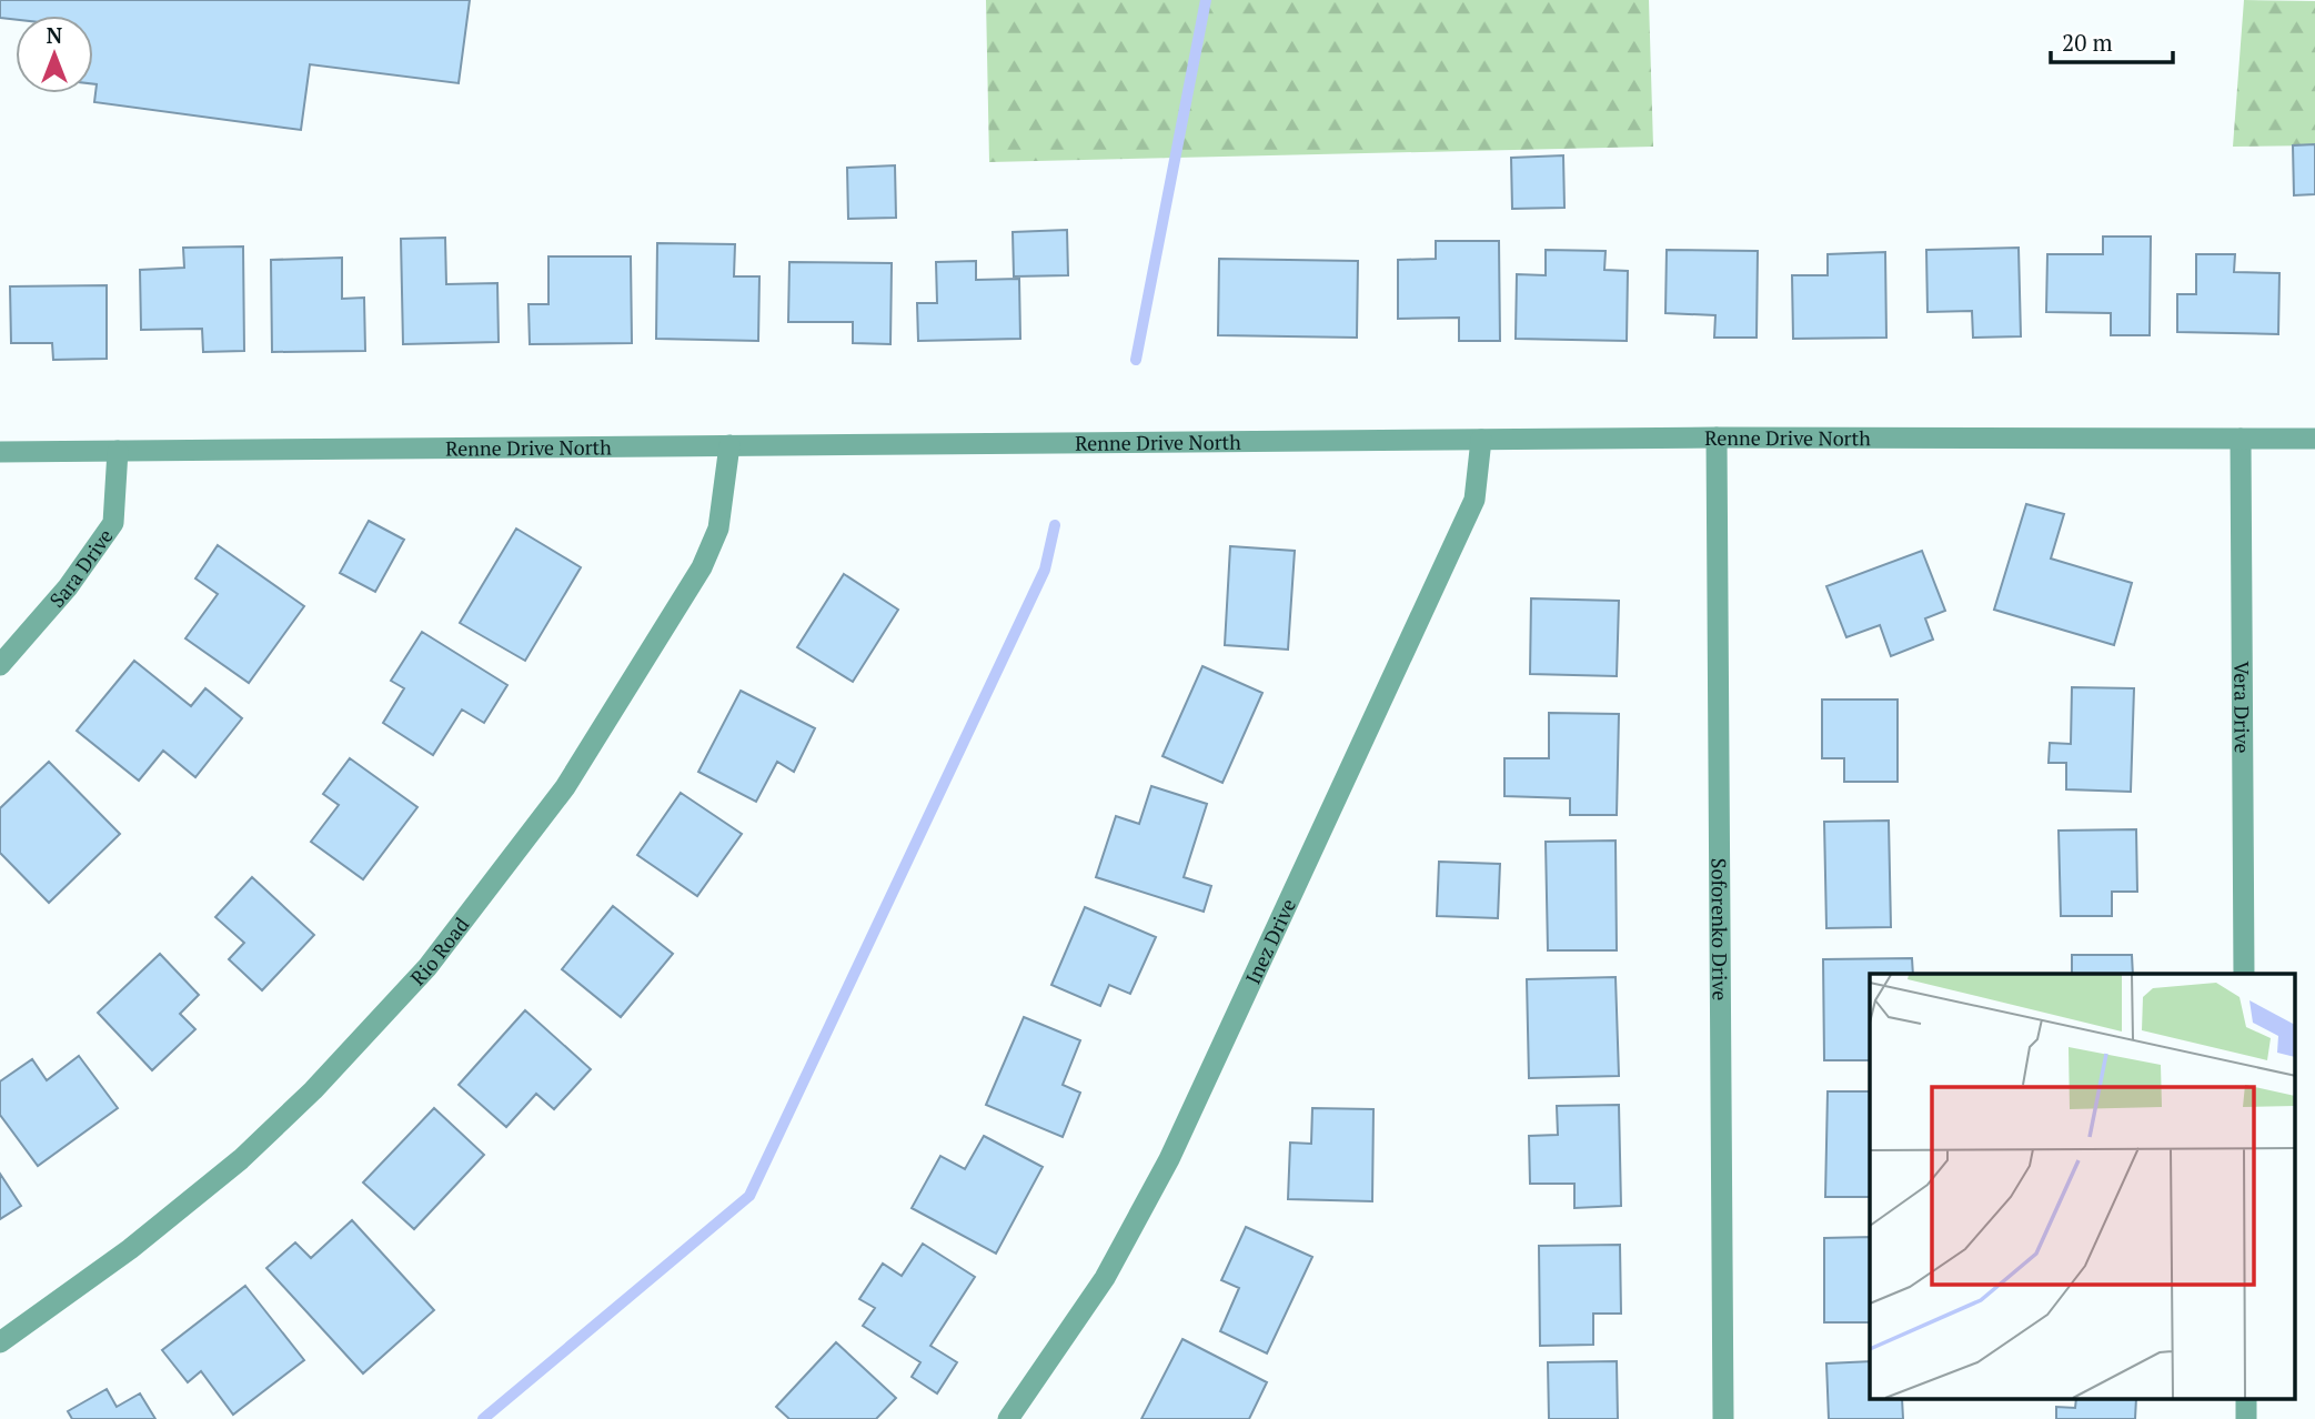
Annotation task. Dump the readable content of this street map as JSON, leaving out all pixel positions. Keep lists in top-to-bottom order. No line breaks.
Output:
{"streets":{"street":["Renne Drive North","Sara Drive","Vera Drive","Soforenko Drive","Inez Drive","Rio Road"]},"crossings":[["Renne Drive North","Sara Drive"],["Renne Drive North","Vera Drive"],["Renne Drive North","Soforenko Drive"],["Renne Drive North","Inez Drive"],["Renne Drive North","Rio Road"]],"scale_bar":"20 m","north":"top"}
